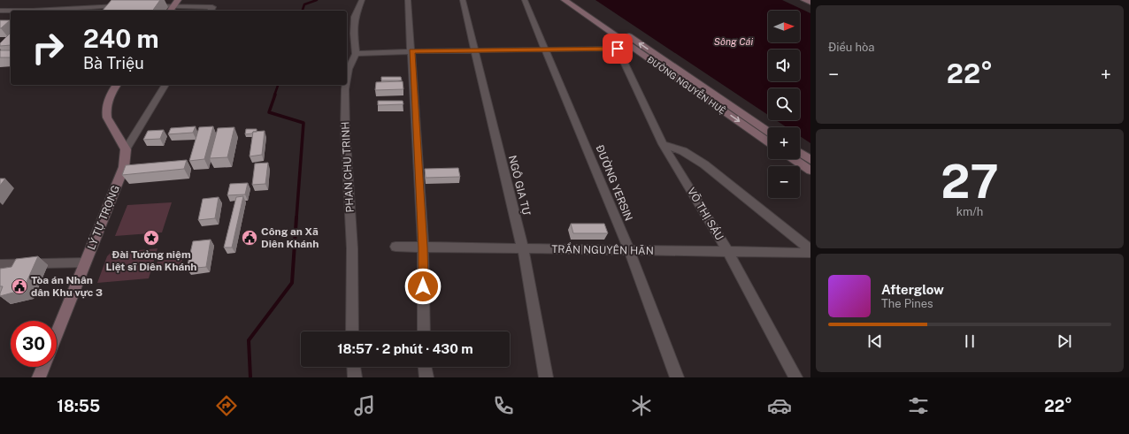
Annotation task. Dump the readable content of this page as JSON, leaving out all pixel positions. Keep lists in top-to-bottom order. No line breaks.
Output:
{"streets":{"main road":["ĐƯỜNG NGUYỄN HUỆ","LÝ TỰ TRỌNG"],"street":["PHAN CHU TRINH","ĐƯỜNG YERSIN","NGÔ GIA TỰ","VÕ THỊ SÁU","TRẦN NGUYÊN HÃN"]},"crossings":[["ĐƯỜNG NGUYỄN HUỆ","VÕ THỊ SÁU"],["ĐƯỜNG YERSIN","TRẦN NGUYÊN HÃN"],["NGÔ GIA TỰ","TRẦN NGUYÊN HÃN"],["VÕ THỊ SÁU","TRẦN NGUYÊN HÃN"]],"water":["Sông Cái"],"places":{"place":["Đài Tưởng niệm Liệt sĩ Diên Khánh"],"public building":["Công an Xã Diên Khánh","Tòa án Nhân dân Khu vực 3"]},"north":"right","page":{"tile":["Điều hòa",["27","km/h"]],"map_buttons":["+","−"],"turn":["240 m","Bà Triệu"],"heat":["−","22°","+"],"song":["Afterglow","The Pines"],"limit":"30","trip":"18:57 · 2 phút · 430 m","tabs":["18:55","22°"]}}
